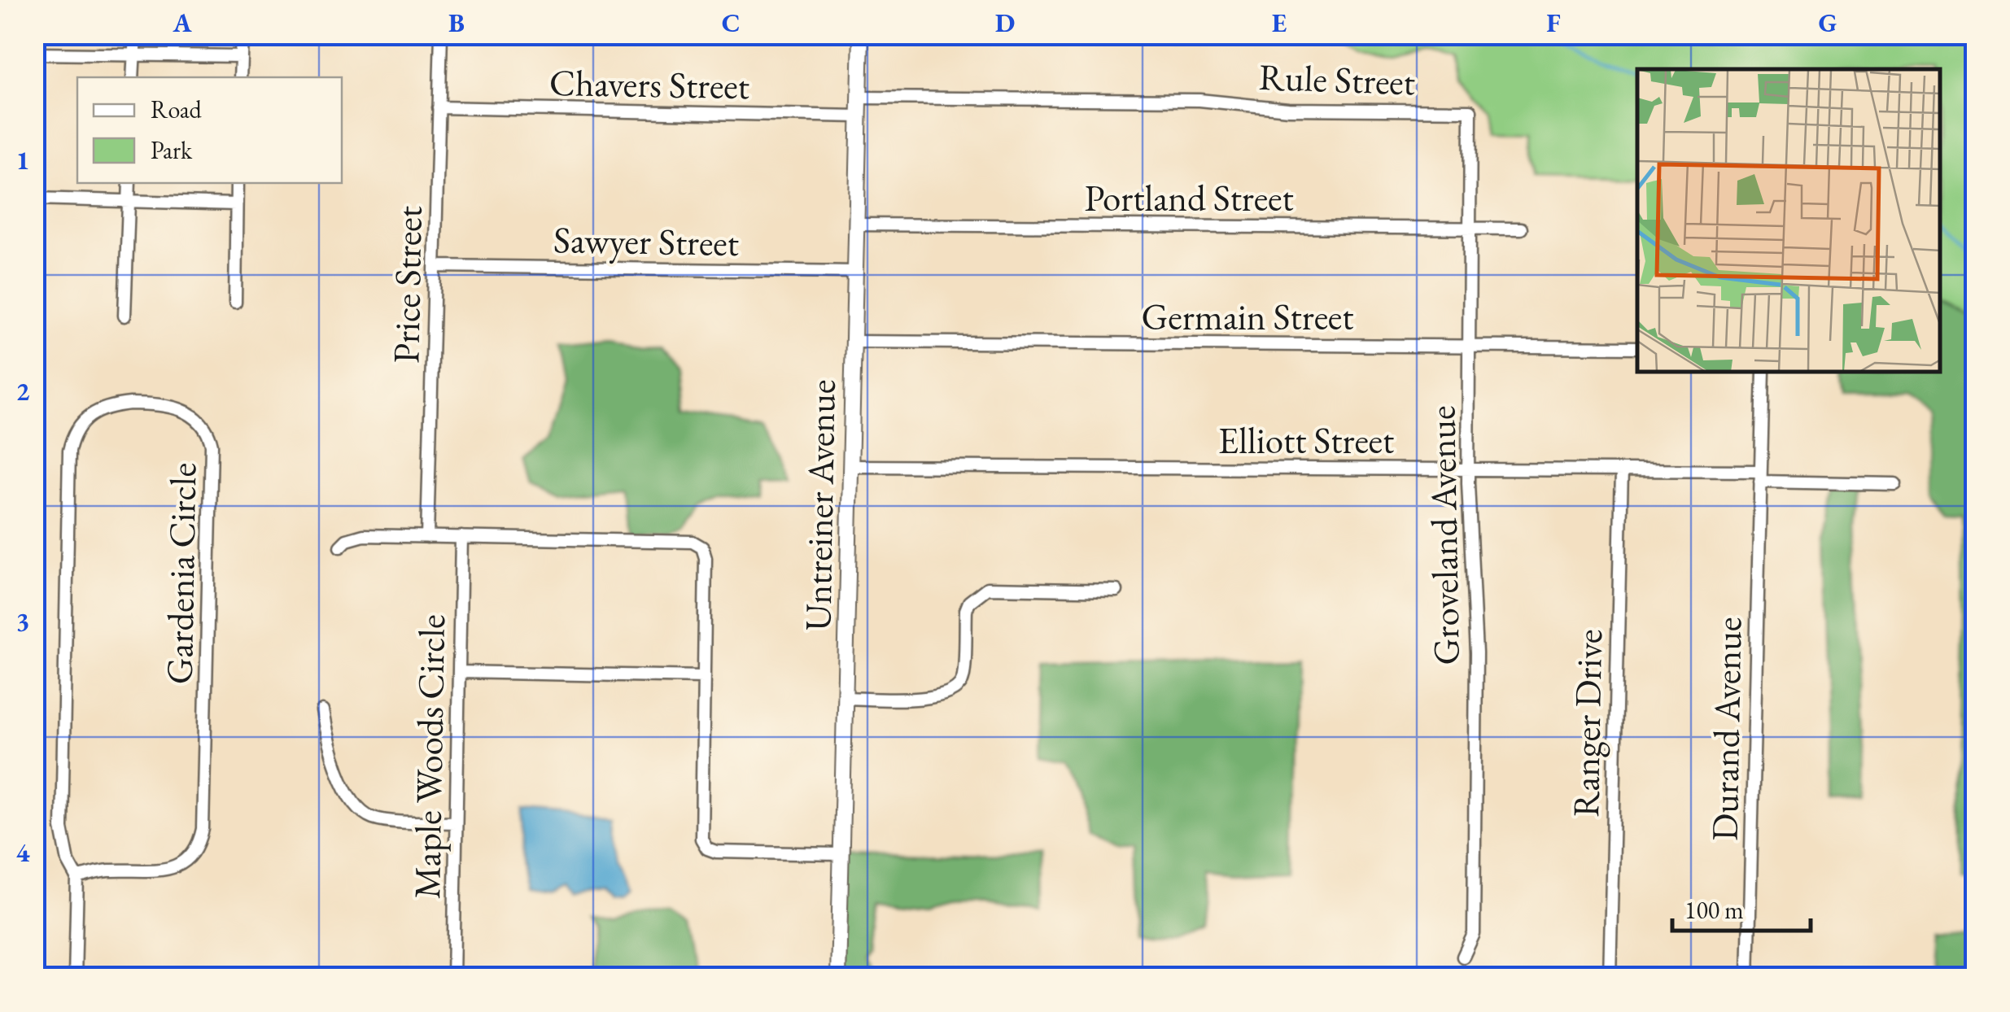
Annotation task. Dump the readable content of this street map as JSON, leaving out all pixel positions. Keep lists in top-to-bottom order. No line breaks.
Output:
{"streets":{"street":["Rule Street","Chavers Street","Portland Street","Sawyer Street","Price Street","Germain Street","Elliott Street","Untreiner Avenue","Groveland Avenue","Gardenia Circle","Ranger Drive","Durand Avenue","Maple Woods Circle"]},"crossings":[["Rule Street","Untreiner Avenue"],["Rule Street","Groveland Avenue"],["Chavers Street","Price Street"],["Chavers Street","Untreiner Avenue"],["Portland Street","Untreiner Avenue"],["Portland Street","Groveland Avenue"],["Sawyer Street","Price Street"],["Sawyer Street","Untreiner Avenue"],["Germain Street","Untreiner Avenue"],["Germain Street","Groveland Avenue"],["Elliott Street","Untreiner Avenue"],["Elliott Street","Groveland Avenue"],["Elliott Street","Ranger Drive"],["Elliott Street","Durand Avenue"]],"legend":["Road","Park"],"scale_bar":"100 m","grid":{"columns":["A","B","C","D","E","F","G"],"rows":["1","2","3","4"]}}
